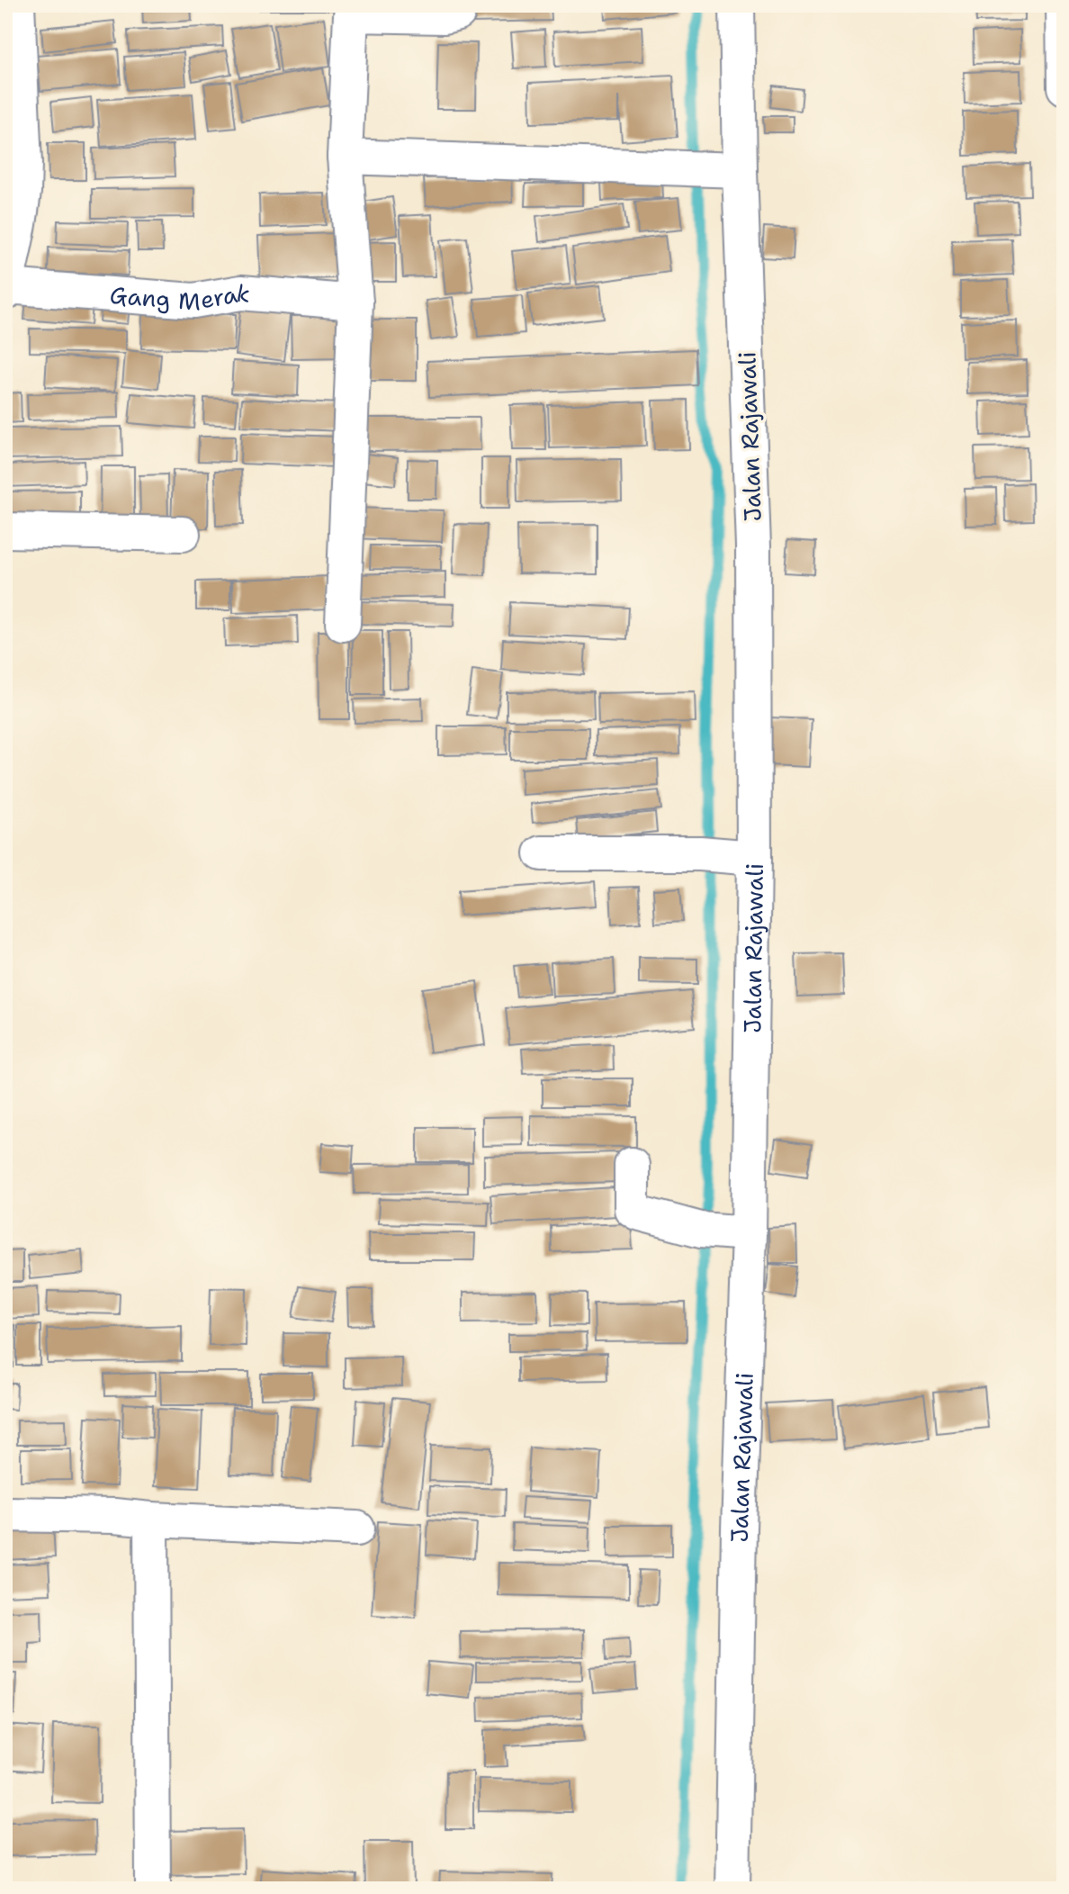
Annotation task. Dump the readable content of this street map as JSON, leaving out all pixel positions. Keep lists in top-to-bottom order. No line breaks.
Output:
{"streets":{"street":["Gang Merak","Jalan Rajawali"]}}
